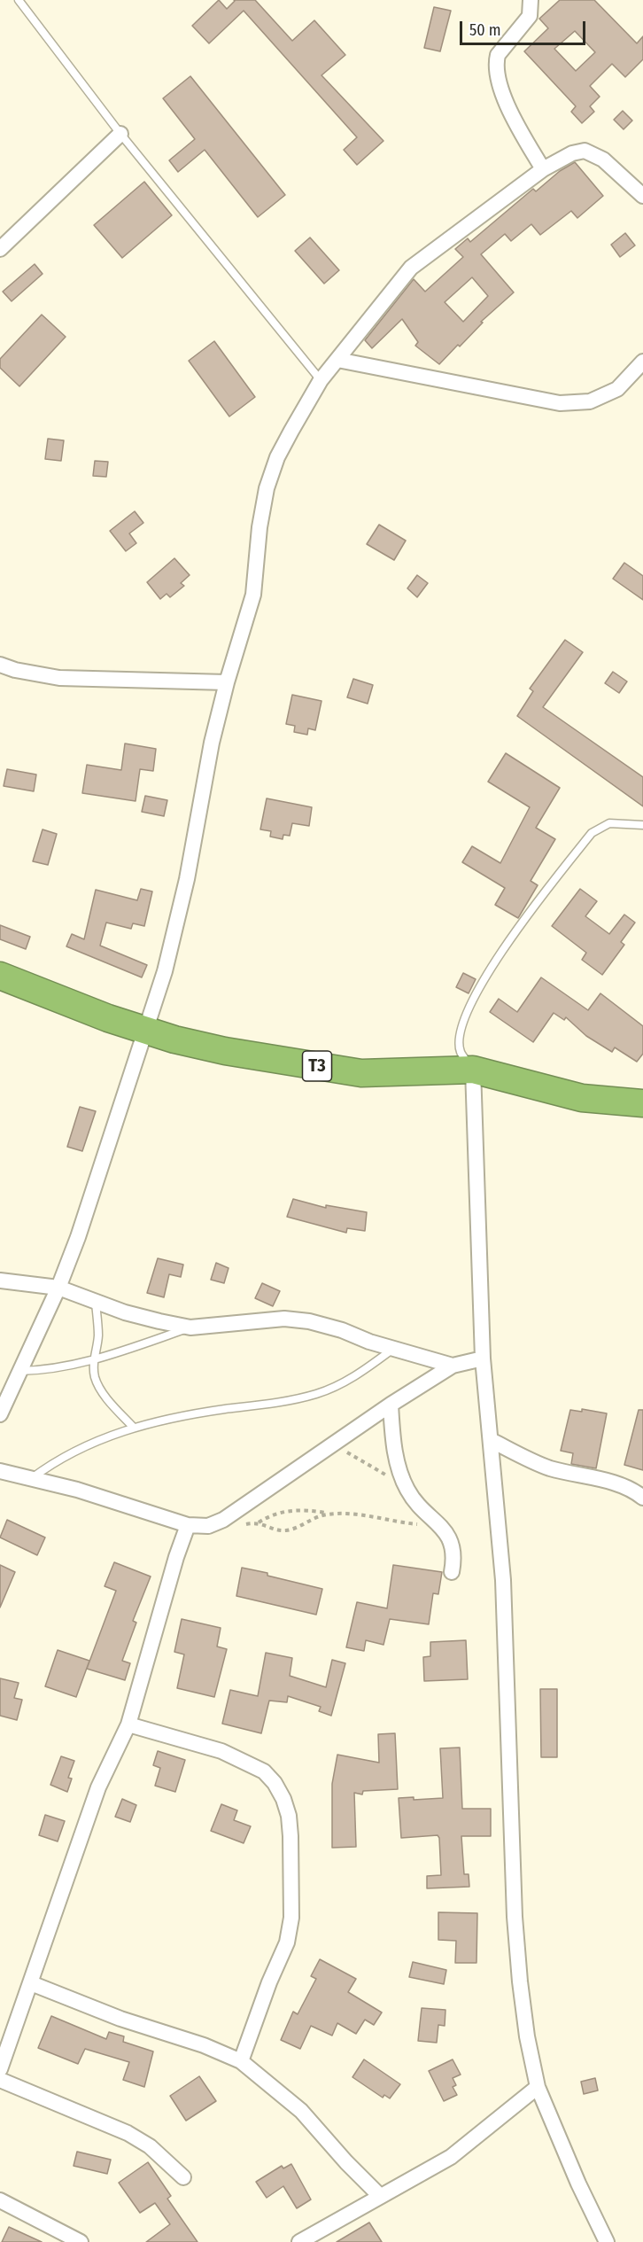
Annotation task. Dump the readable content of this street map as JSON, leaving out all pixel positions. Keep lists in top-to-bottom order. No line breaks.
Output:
{"streets":{"highway":["T3"]},"scale_bar":"50 m"}
